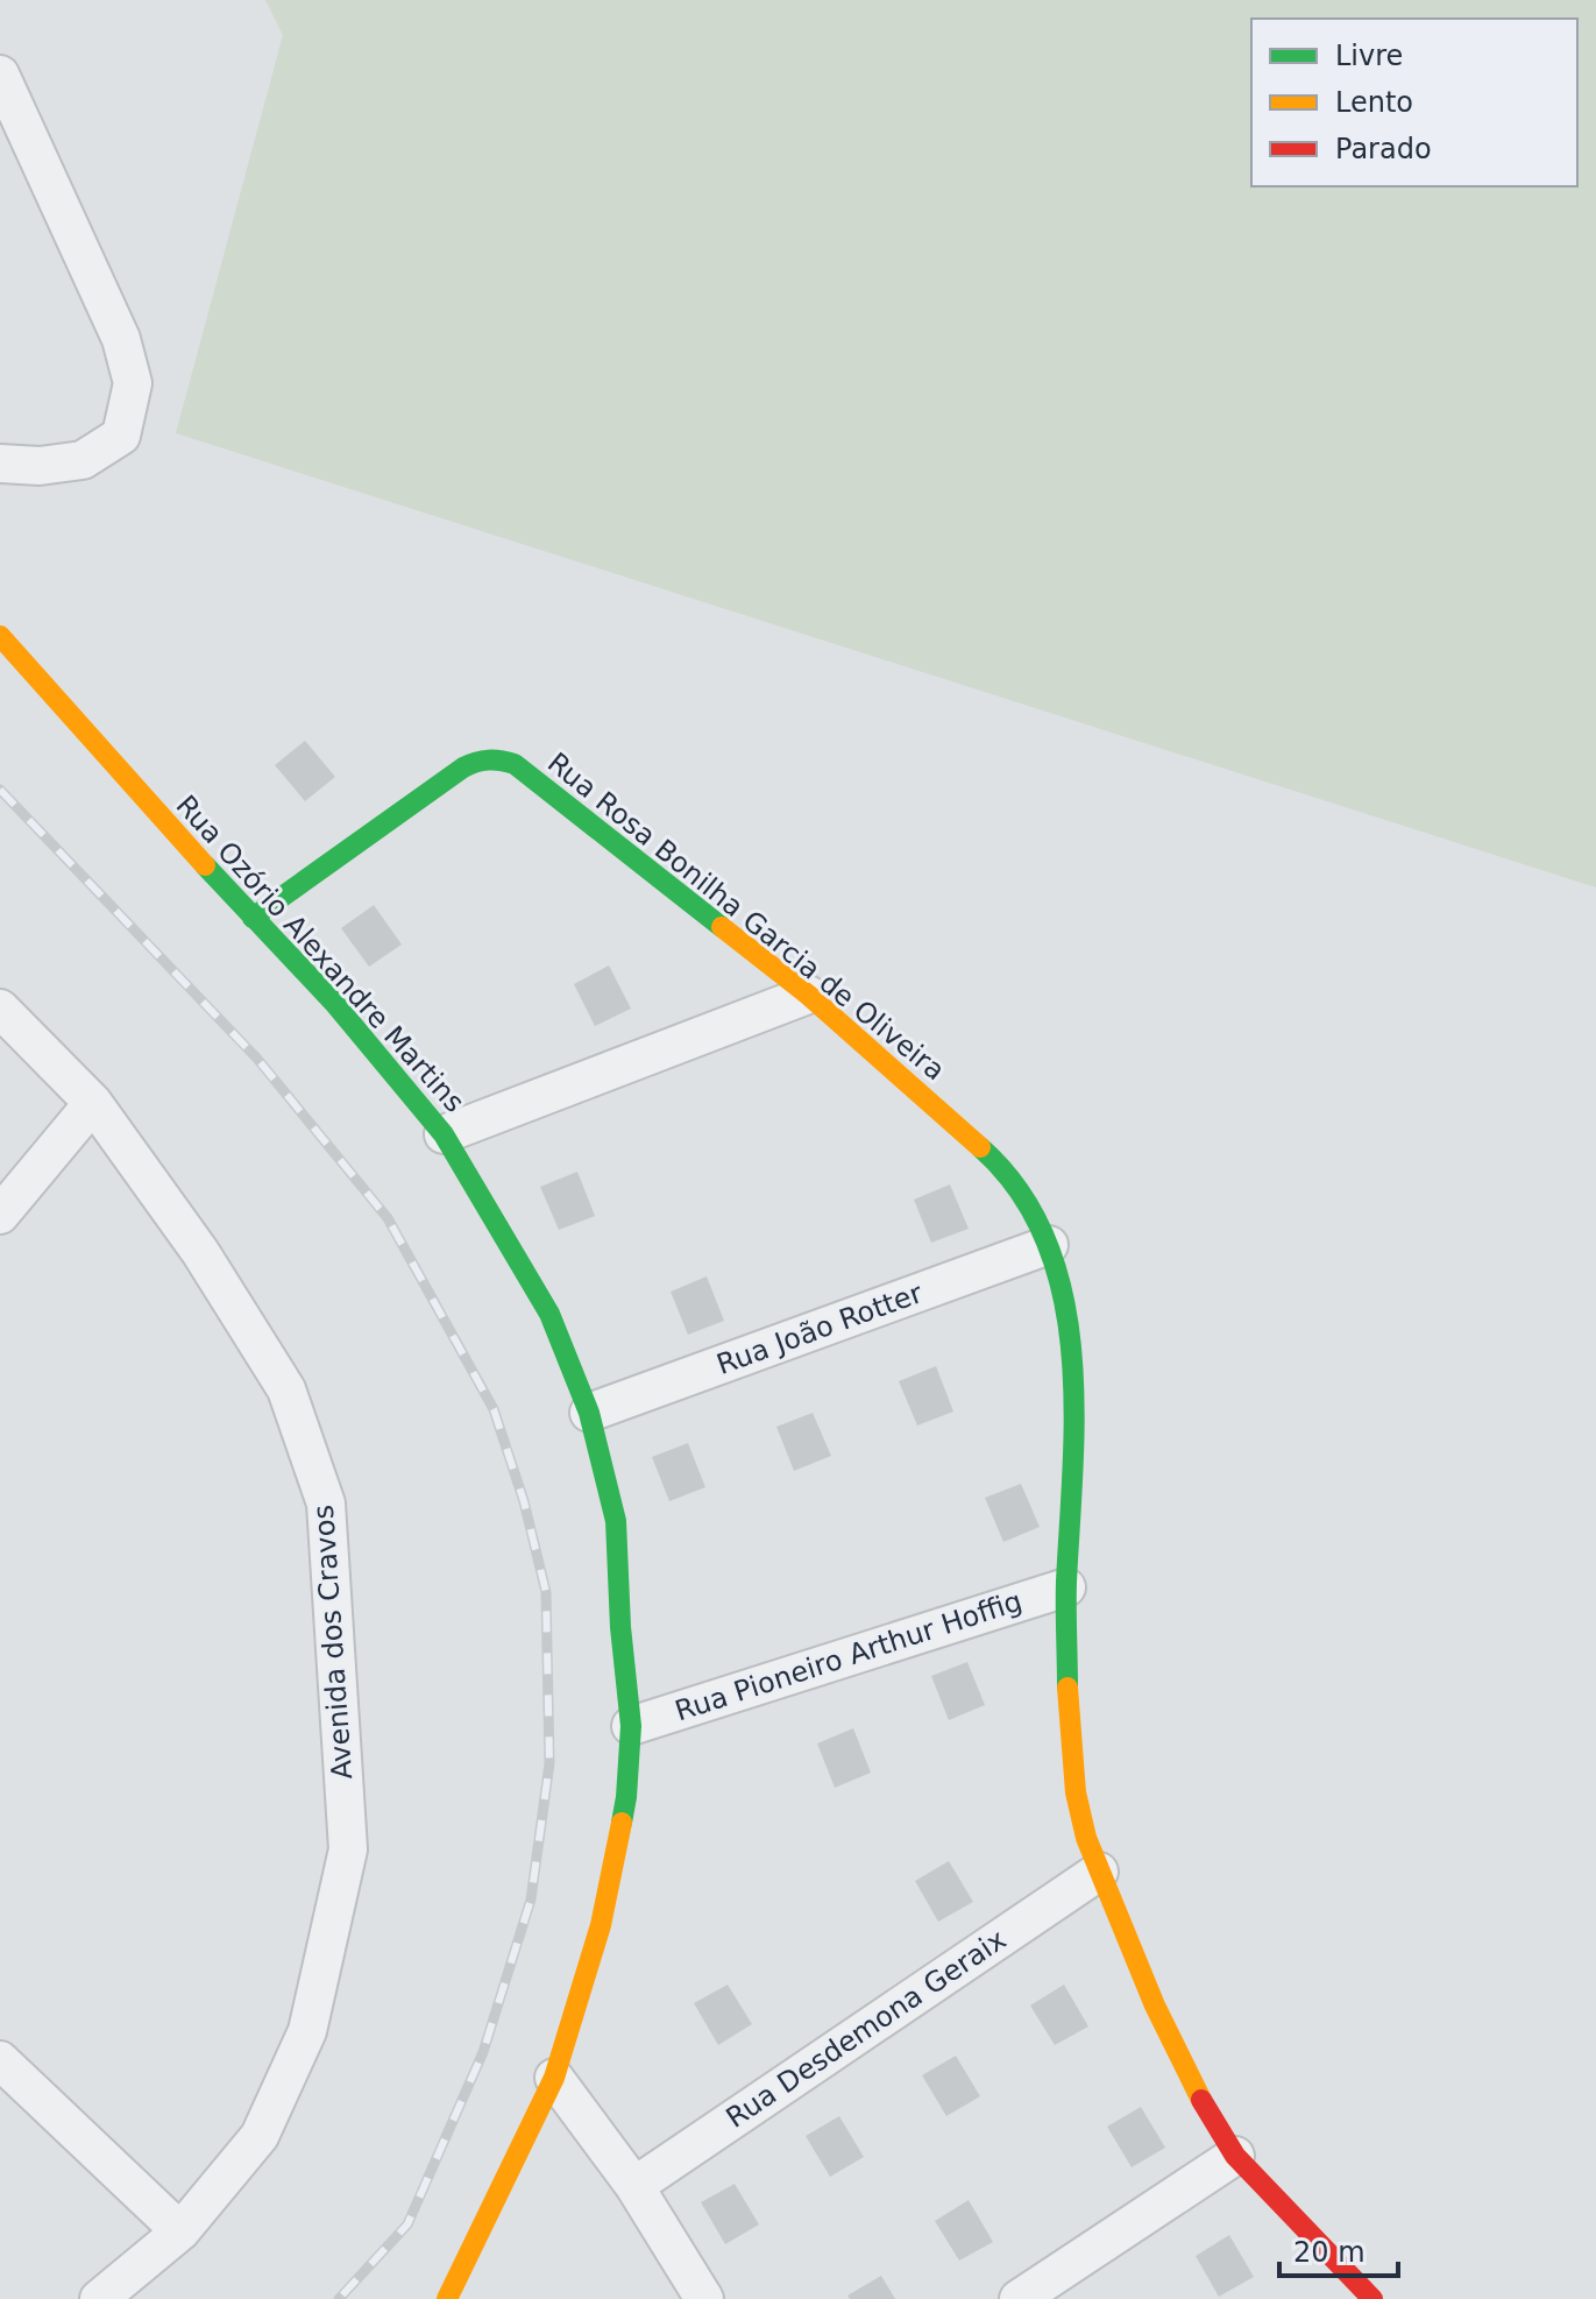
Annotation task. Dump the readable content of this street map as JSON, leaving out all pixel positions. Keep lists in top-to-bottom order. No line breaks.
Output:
{"streets":{"street":["Rua Rosa Bonilha Garcia de Oliveira","Rua Ozório Alexandre Martins","Rua João Rotter","Avenida dos Cravos","Rua Pioneiro Arthur Hoffig","Rua Desdemona Geraix"]},"crossings":[["Rua Rosa Bonilha Garcia de Oliveira","Rua Ozório Alexandre Martins"],["Rua Rosa Bonilha Garcia de Oliveira","Rua João Rotter"],["Rua Rosa Bonilha Garcia de Oliveira","Rua Pioneiro Arthur Hoffig"],["Rua Rosa Bonilha Garcia de Oliveira","Rua Desdemona Geraix"],["Rua Ozório Alexandre Martins","Rua João Rotter"],["Rua Ozório Alexandre Martins","Rua Pioneiro Arthur Hoffig"]],"legend":["Livre","Lento","Parado"],"scale_bar":"20 m"}
